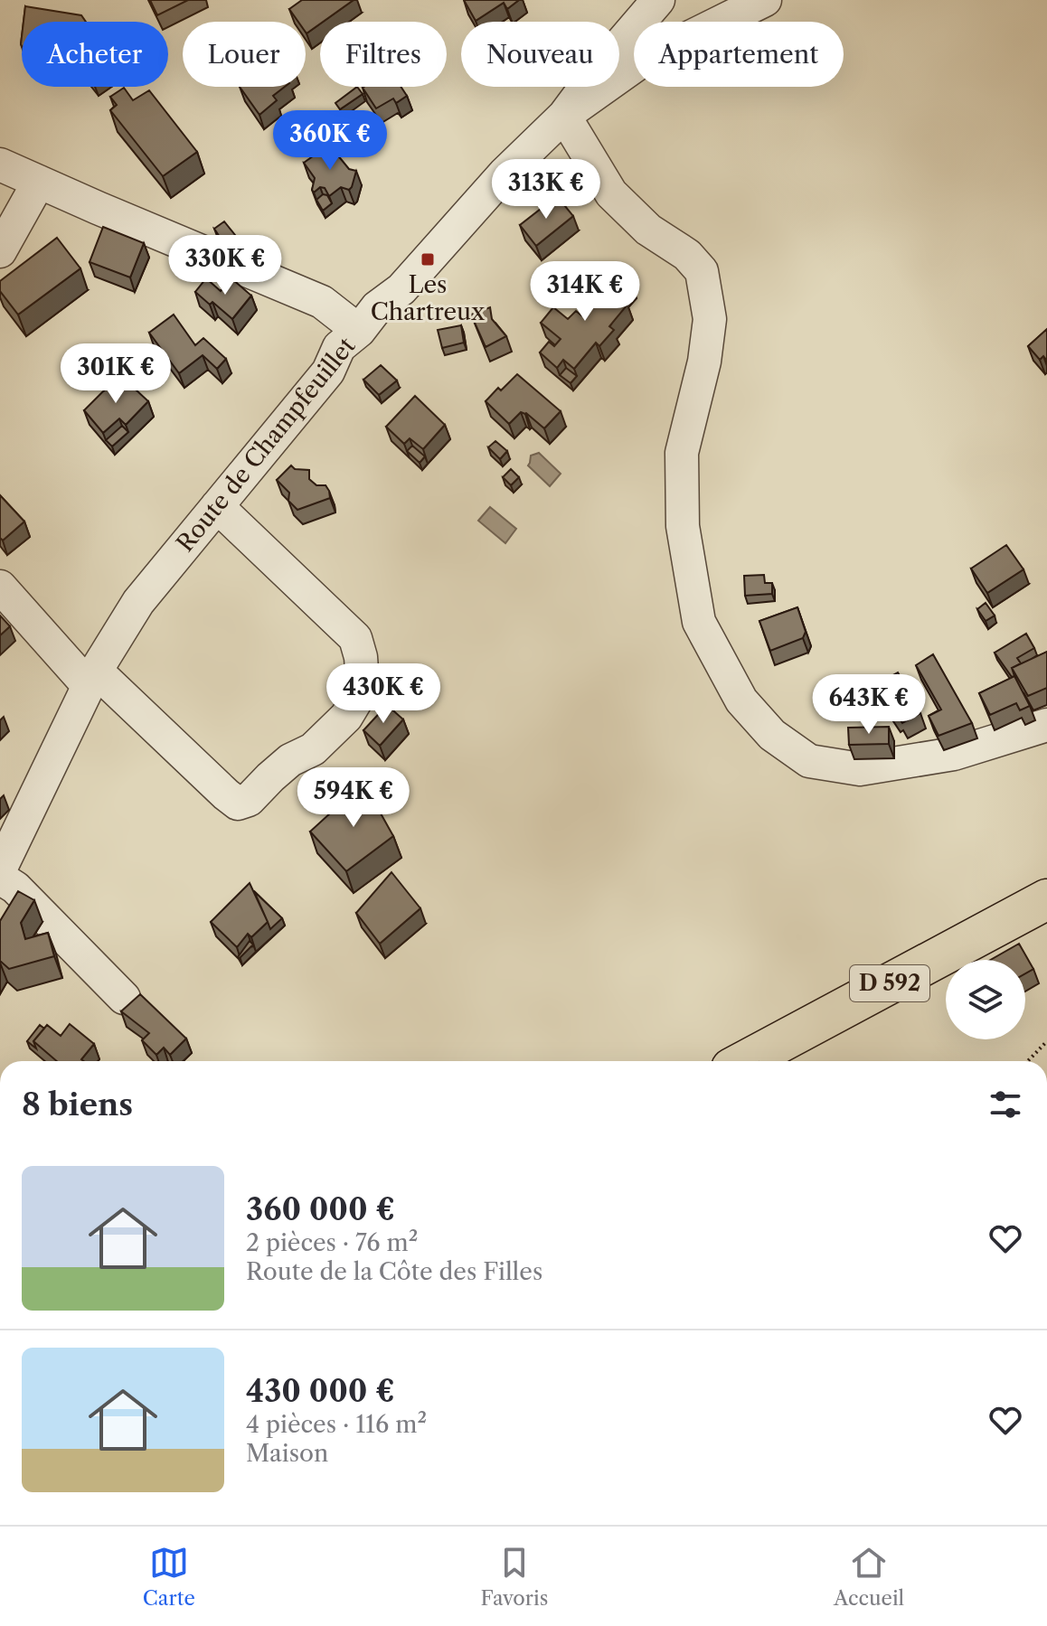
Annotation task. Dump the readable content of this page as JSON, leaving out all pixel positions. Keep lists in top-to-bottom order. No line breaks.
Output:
{"streets":{"main road":["D 592"],"street":["Route de Champfeuillet"]},"places":{"transit":["Les Chartreux"]},"page":{"chip":["Acheter","Louer","Filtres","Nouveau","Appartement"],"price":["360K €","313K €","330K €","314K €","301K €","430K €","643K €","594K €"],"heading":"8 biens","list":[{"name":"360 000 €","note":"2 pièces · 76 m² · Route de la Côte des Filles"},{"name":"430 000 €","note":"4 pièces · 116 m² · Maison"}],"tabs":["Carte","Favoris","Accueil"]}}
